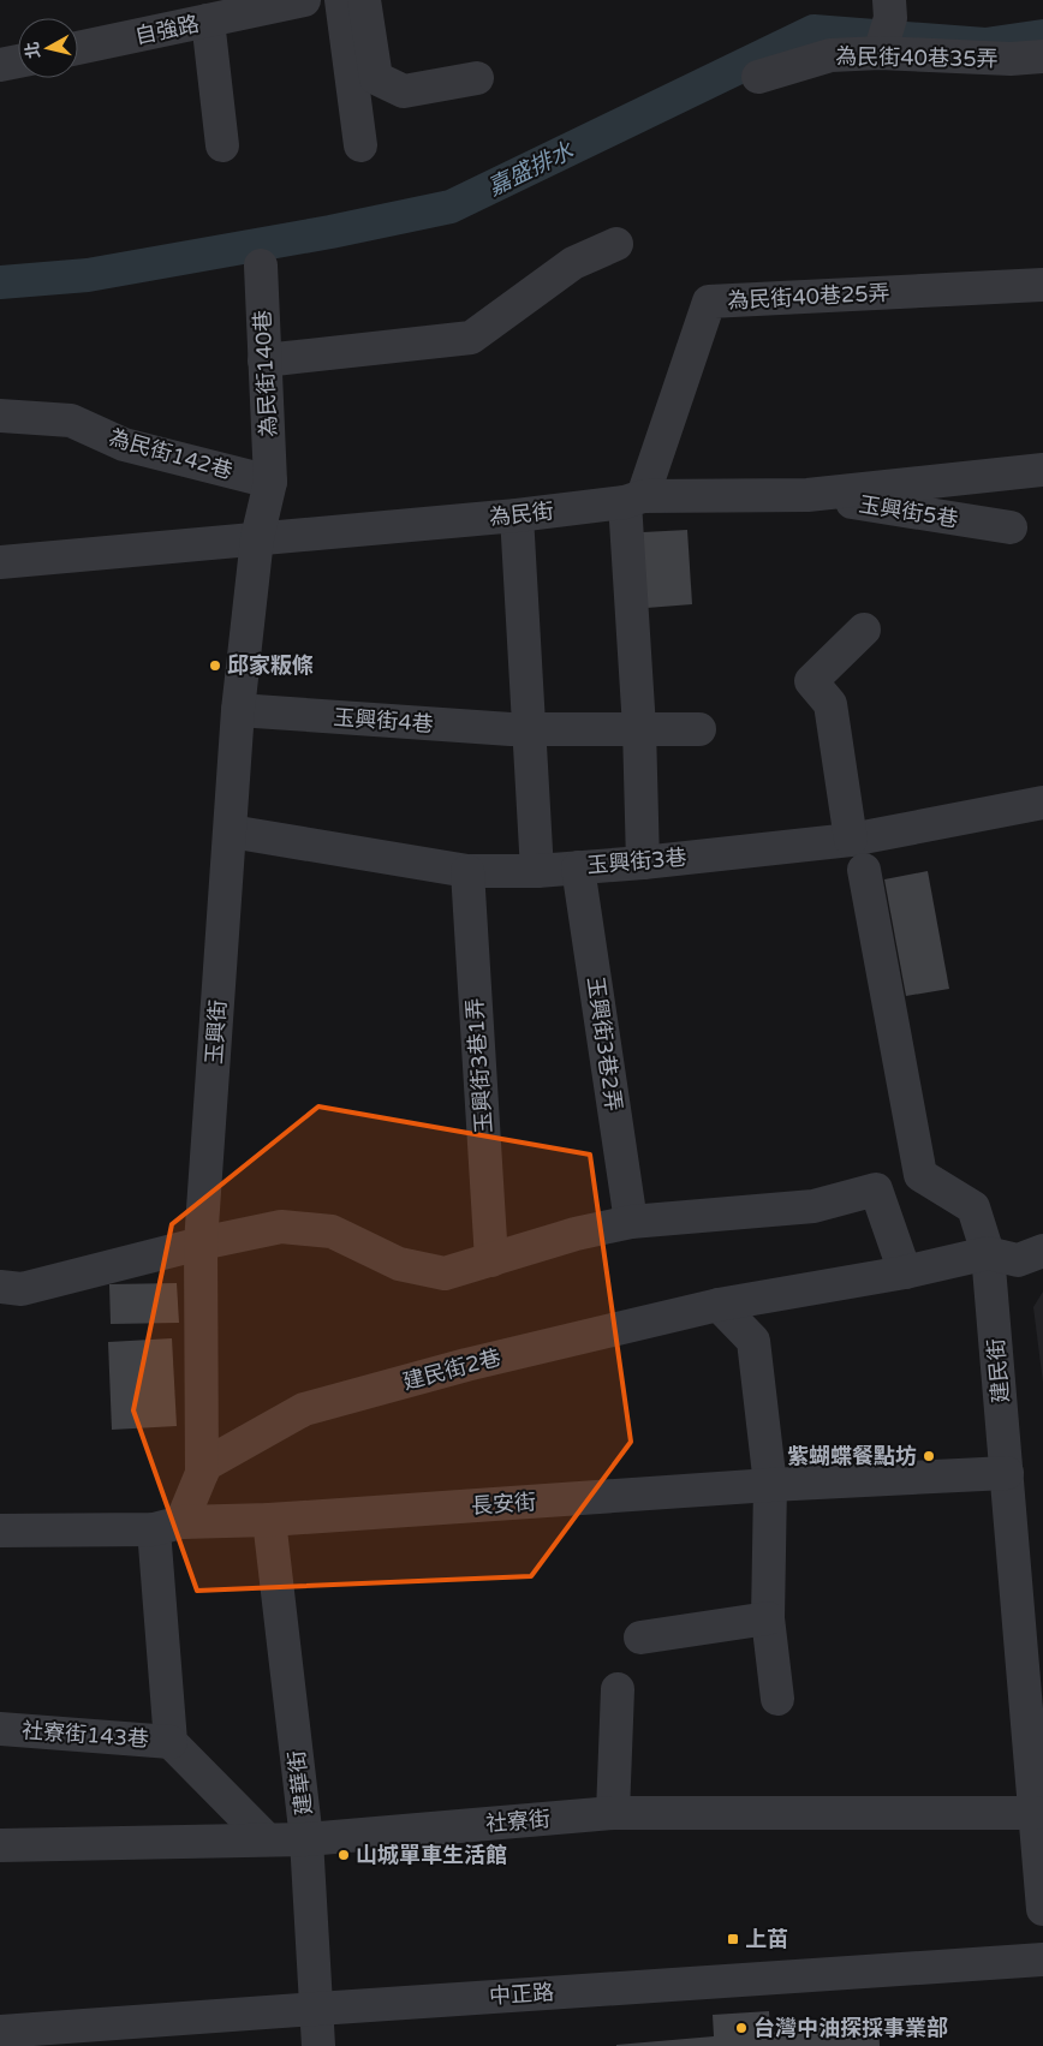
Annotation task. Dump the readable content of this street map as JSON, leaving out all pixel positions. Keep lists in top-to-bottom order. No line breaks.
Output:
{"streets":{"street":["自強路","為民街40巷35弄","為民街40巷25弄","為民街140巷","為民街142巷","玉興街5巷","為民街","玉興街4巷","玉興街3巷","玉興街","玉興街3巷2弄","玉興街3巷1弄","建民街2巷","建民街","長安街","社寮街143巷","建華街","社寮街","中正路"]},"crossings":[["為民街40巷25弄","為民街"],["為民街140巷","為民街142巷"],["為民街140巷","為民街"],["為民街140巷","玉興街"],["玉興街5巷","為民街"],["為民街","玉興街"],["玉興街4巷","玉興街"],["玉興街3巷","玉興街"],["玉興街3巷","玉興街3巷2弄"],["玉興街3巷","玉興街3巷1弄"],["玉興街","建民街2巷"],["玉興街","長安街"],["建民街2巷","建民街"],["建民街","長安街"],["建民街","社寮街"],["長安街","建華街"],["建華街","社寮街"],["建華街","中正路"]],"water":["嘉盛排水"],"places":{"other":["邱家粄條","紫蝴蝶餐點坊","山城單車生活館","台灣中油探採事業部"],"transit":["上苗"]},"north":"left"}
